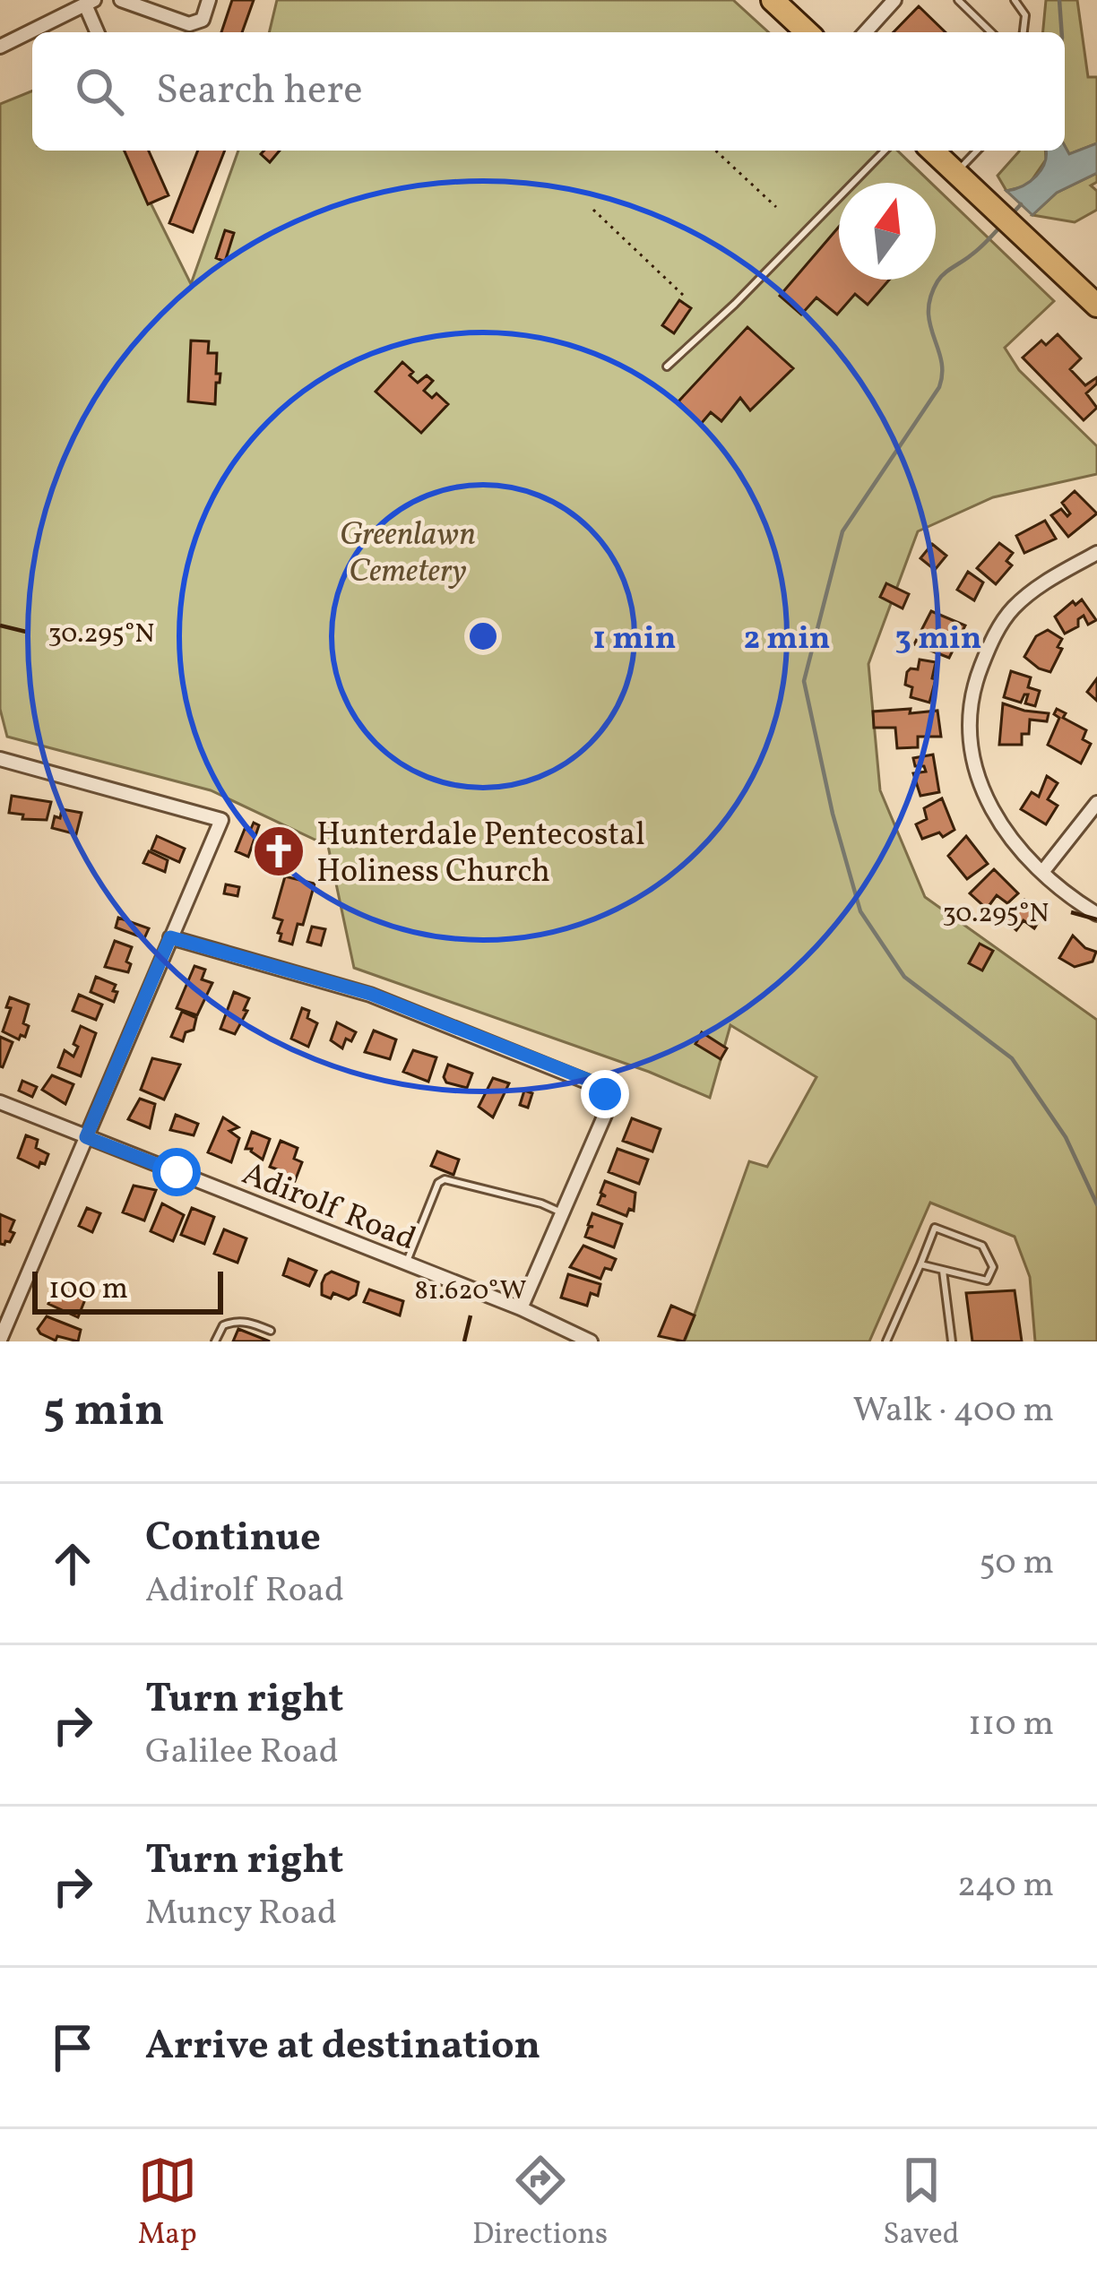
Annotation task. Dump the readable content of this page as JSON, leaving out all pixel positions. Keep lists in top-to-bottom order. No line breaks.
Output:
{"streets":{"street":["Adirolf Road"]},"parks":["Greenlawn Cemetery"],"places":{"church":["Hunterdale Pentecostal Holiness Church"]},"scale_bar":"100 m","north":"top","page":{"search":"Search here","scale":"100 m","heading":["5 min","Walk · 400 m"],"list":[["Continue","Adirolf Road","50 m"],["Turn right","Galilee Road","110 m"],["Turn right","Muncy Road","240 m"],"Arrive at destination"],"nav":["Map","Directions","Saved"]},"coordinates":["30.295°N","81.620°W"],"rings":["1 min","2 min","3 min"]}
